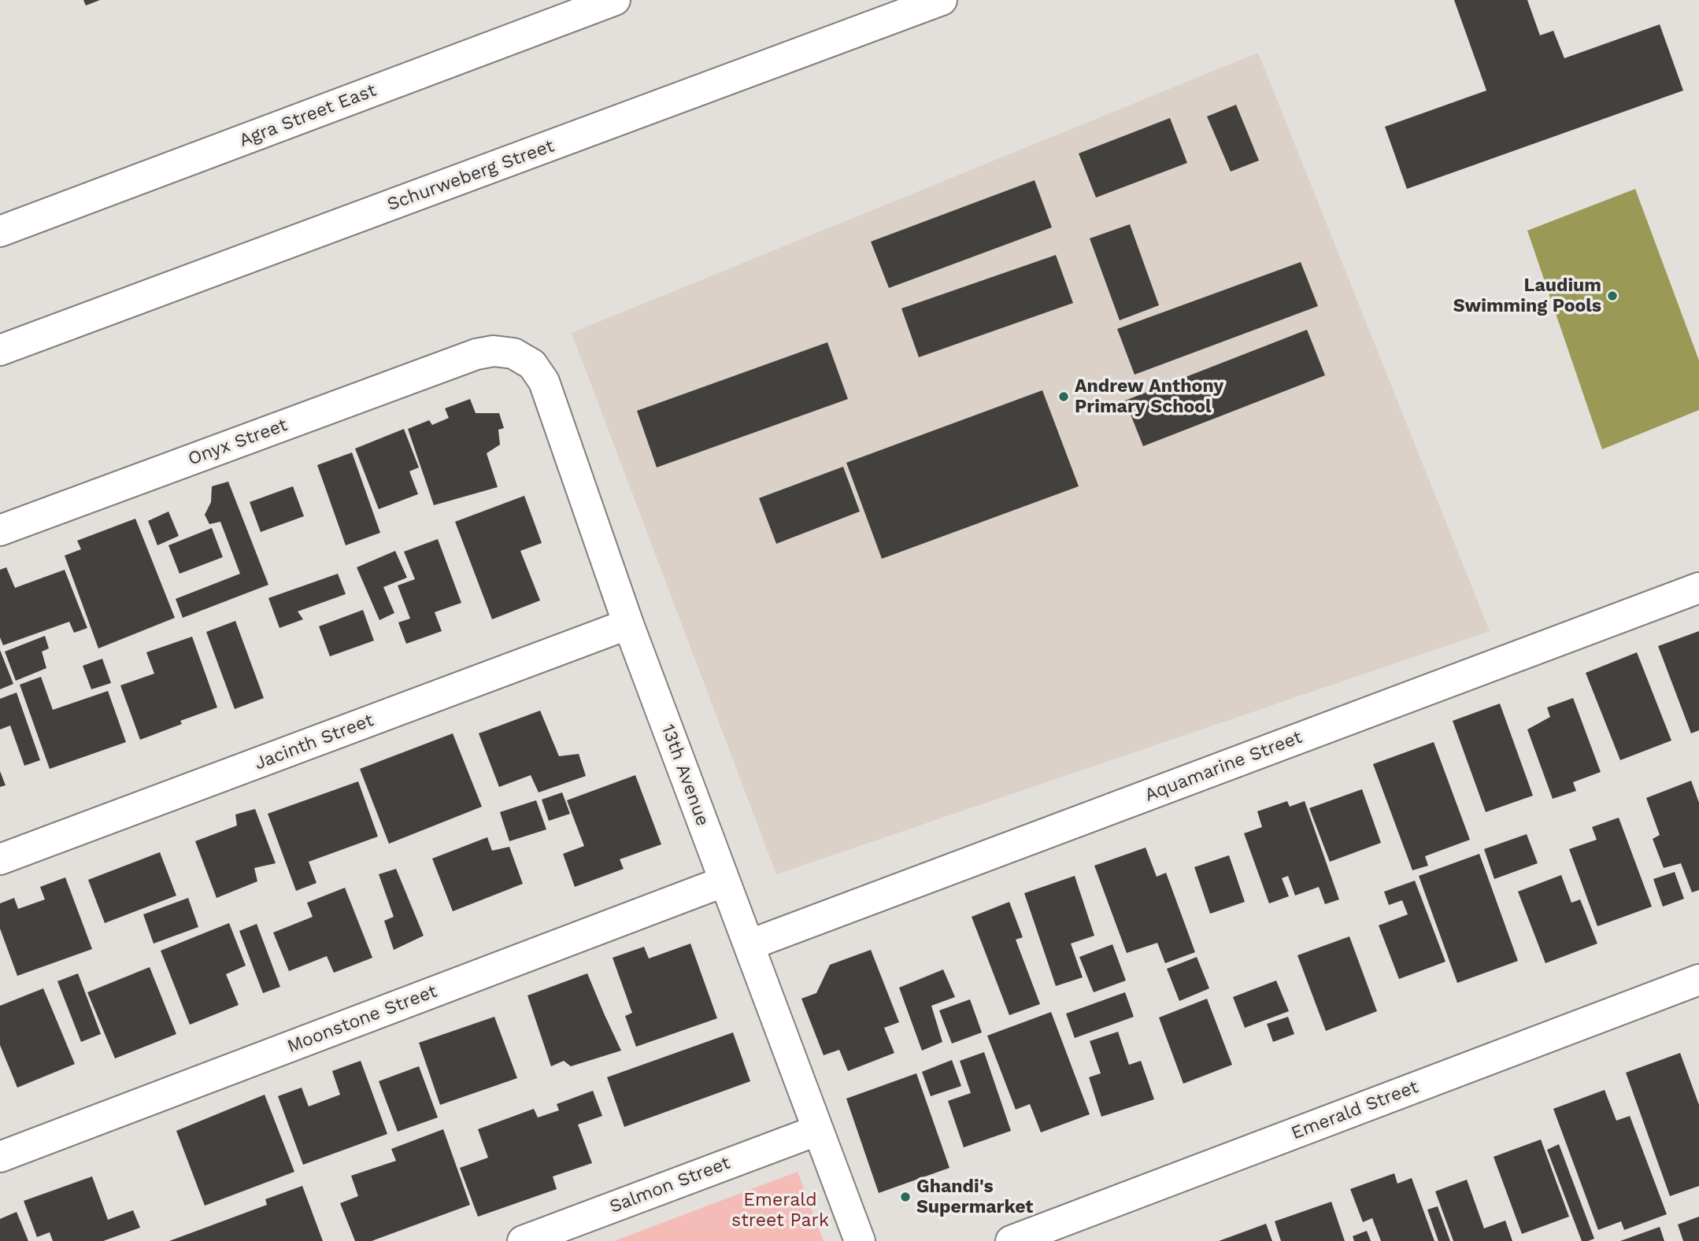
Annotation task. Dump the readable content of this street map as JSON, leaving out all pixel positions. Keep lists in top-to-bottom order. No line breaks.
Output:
{"streets":{"street":["Agra Street East","Schurweberg Street","Onyx Street","Jacinth Street","Aquamarine Street","13th Avenue","Moonstone Street","Emerald Street","Salmon Street"]},"crossings":[["Onyx Street","13th Avenue"],["Jacinth Street","13th Avenue"],["Aquamarine Street","13th Avenue"],["13th Avenue","Moonstone Street"],["13th Avenue","Salmon Street"]],"parks":["Emerald street Park"],"places":["Laudium Swimming Pools","Andrew Anthony Primary School","Ghandi's Supermarket"]}
